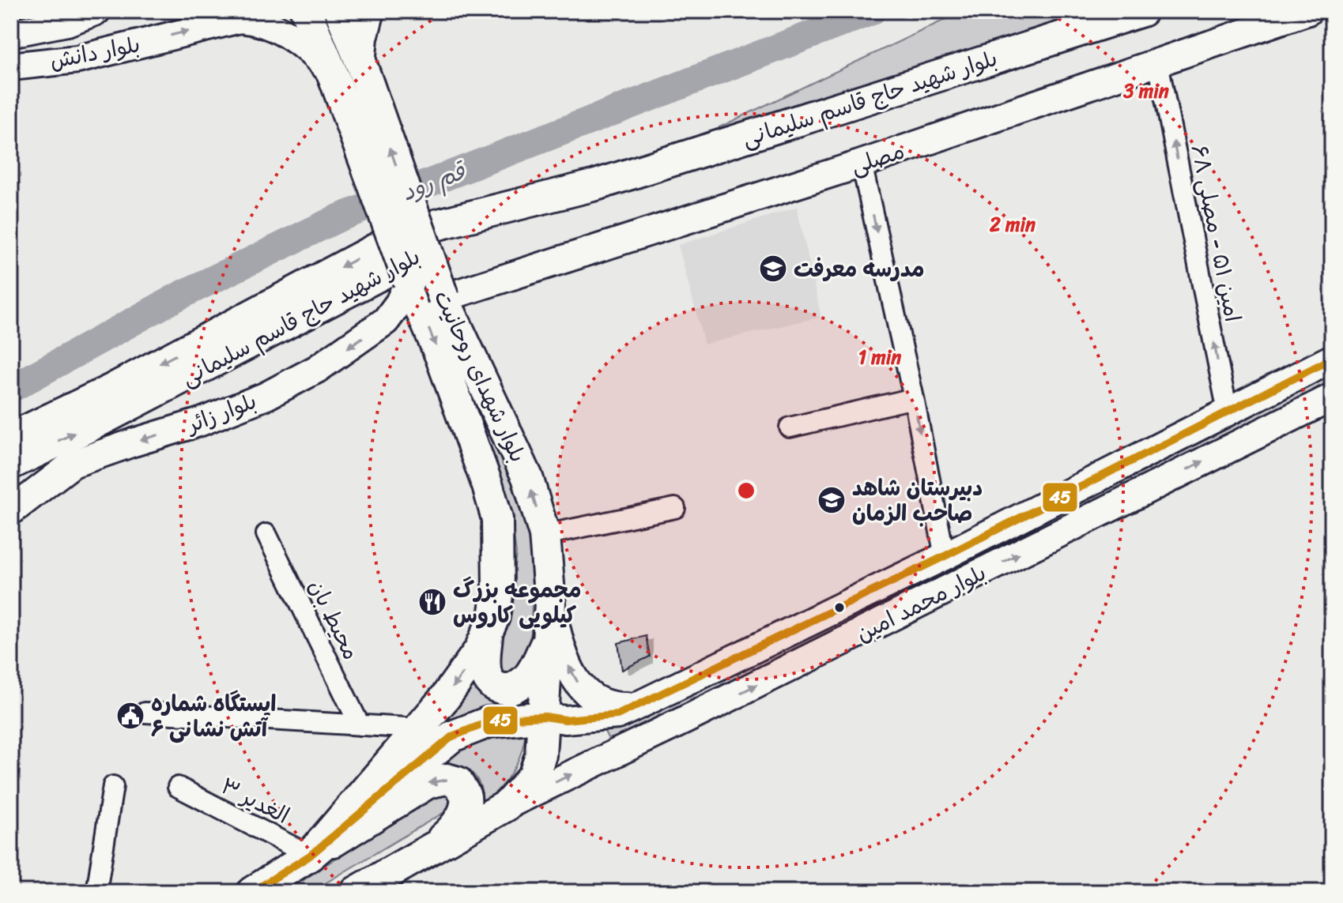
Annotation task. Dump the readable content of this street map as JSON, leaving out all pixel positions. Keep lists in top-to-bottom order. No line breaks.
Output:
{"streets":{"main road":["بلوار دانش","بلوار شهید حاج قاسم سلیمانی","مصلی","بلوار شهدای روحانیت","بلوار زائر","بلوار محمد امین"],"street":["امین ۵۱ - مصلی ۶۸","محیط بان","الغدیر ۳"]},"crossings":[["مصلی","امین ۵۱ - مصلی ۶۸"],["مصلی","بلوار شهدای روحانیت"],["امین ۵۱ - مصلی ۶۸","بلوار محمد امین"],["بلوار شهدای روحانیت","بلوار زائر"],["بلوار شهدای روحانیت","بلوار محمد امین"]],"one_way":["امین ۵۱ - مصلی ۶۸","بلوار زائر"],"water":["قم رود"],"places":{"school or university":["مدرسه معرفت","دبیرستان شاهد صاحب الزمان"],"restaurant":["مجموعه بزرگ کیلویی کاروس"],"public building":["ایستگاه شماره ۶ آتش نشانی"]},"lines":["transit line 45"],"rings":["3 min","2 min","1 min"]}
